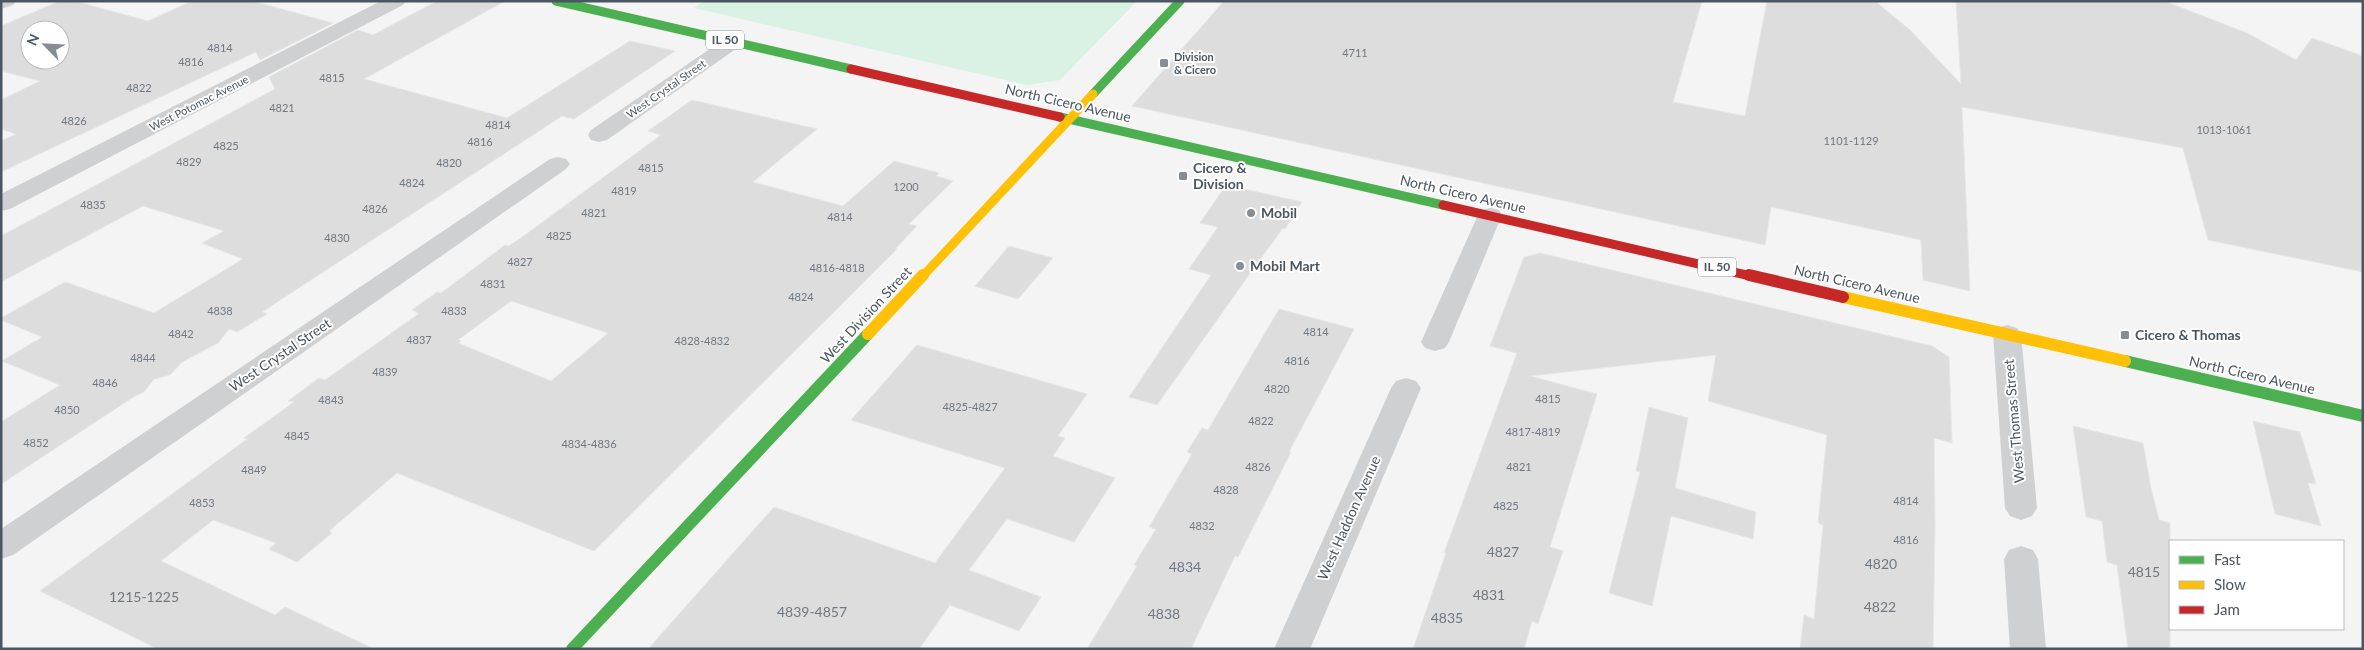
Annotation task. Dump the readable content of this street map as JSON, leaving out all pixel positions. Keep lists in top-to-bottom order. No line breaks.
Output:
{"streets":{"main road":["IL 50","North Cicero Avenue","West Division Street"],"street":["West Crystal Street","West Potomac Avenue","West Thomas Street","West Haddon Avenue"]},"crossings":[["West Crystal Street","North Cicero Avenue"],["North Cicero Avenue","West Division Street"],["North Cicero Avenue","West Thomas Street"]],"places":{"transit":["Division & Cicero","Cicero & Division","Cicero & Thomas"],"other":["Mobil","Mobil Mart"]},"house_numbers":["4814","4711","4816","4815","4822","4821","4826","4814","1013-1061","1101-1129","4816","4825","4829","4820","4815","4824","1200","4819","4835","4826","4821","4814","4825","4830","4827","4816-4818","4831","4824","4838","4833","4814","4842","4837","4828-4832","4844","4816","4839","4846","4820","4815","4843","4825-4827","4850","4822","4817-4819","4845","4852","4834-4836","4826","4821","4849","4828","4814","4853","4825","4832","4816","4827","4820","4834","4815","4831","1215-1225","4822","4839-4857","4838","4835"],"legend":["Fast","Slow","Jam"],"north":"top left"}
